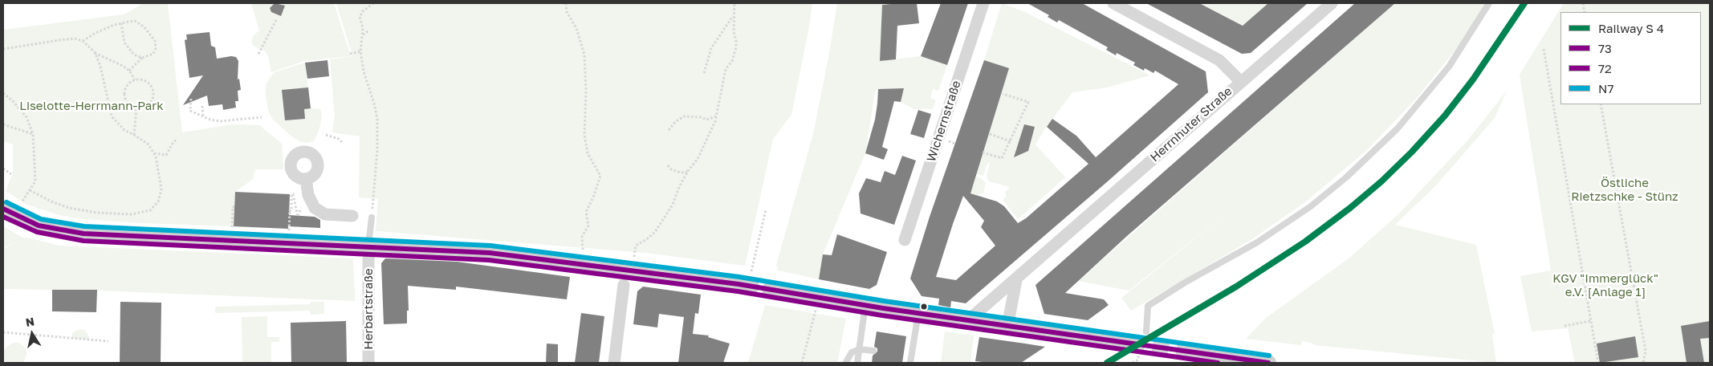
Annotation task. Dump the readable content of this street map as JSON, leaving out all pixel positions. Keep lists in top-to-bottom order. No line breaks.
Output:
{"streets":{"street":["Wichernstraße","Herrnhuter Straße","Herbartstraße"]},"parks":["Liselotte-Herrmann-Park","Östliche Rietzschke - Stünz","KGV \"Immerglück\" e.V. [Anlage 1]"],"lines":["transit line N7","transit line 73","transit line 72"],"legend":["Railway S 4","73","72","N7"],"north":"top"}
